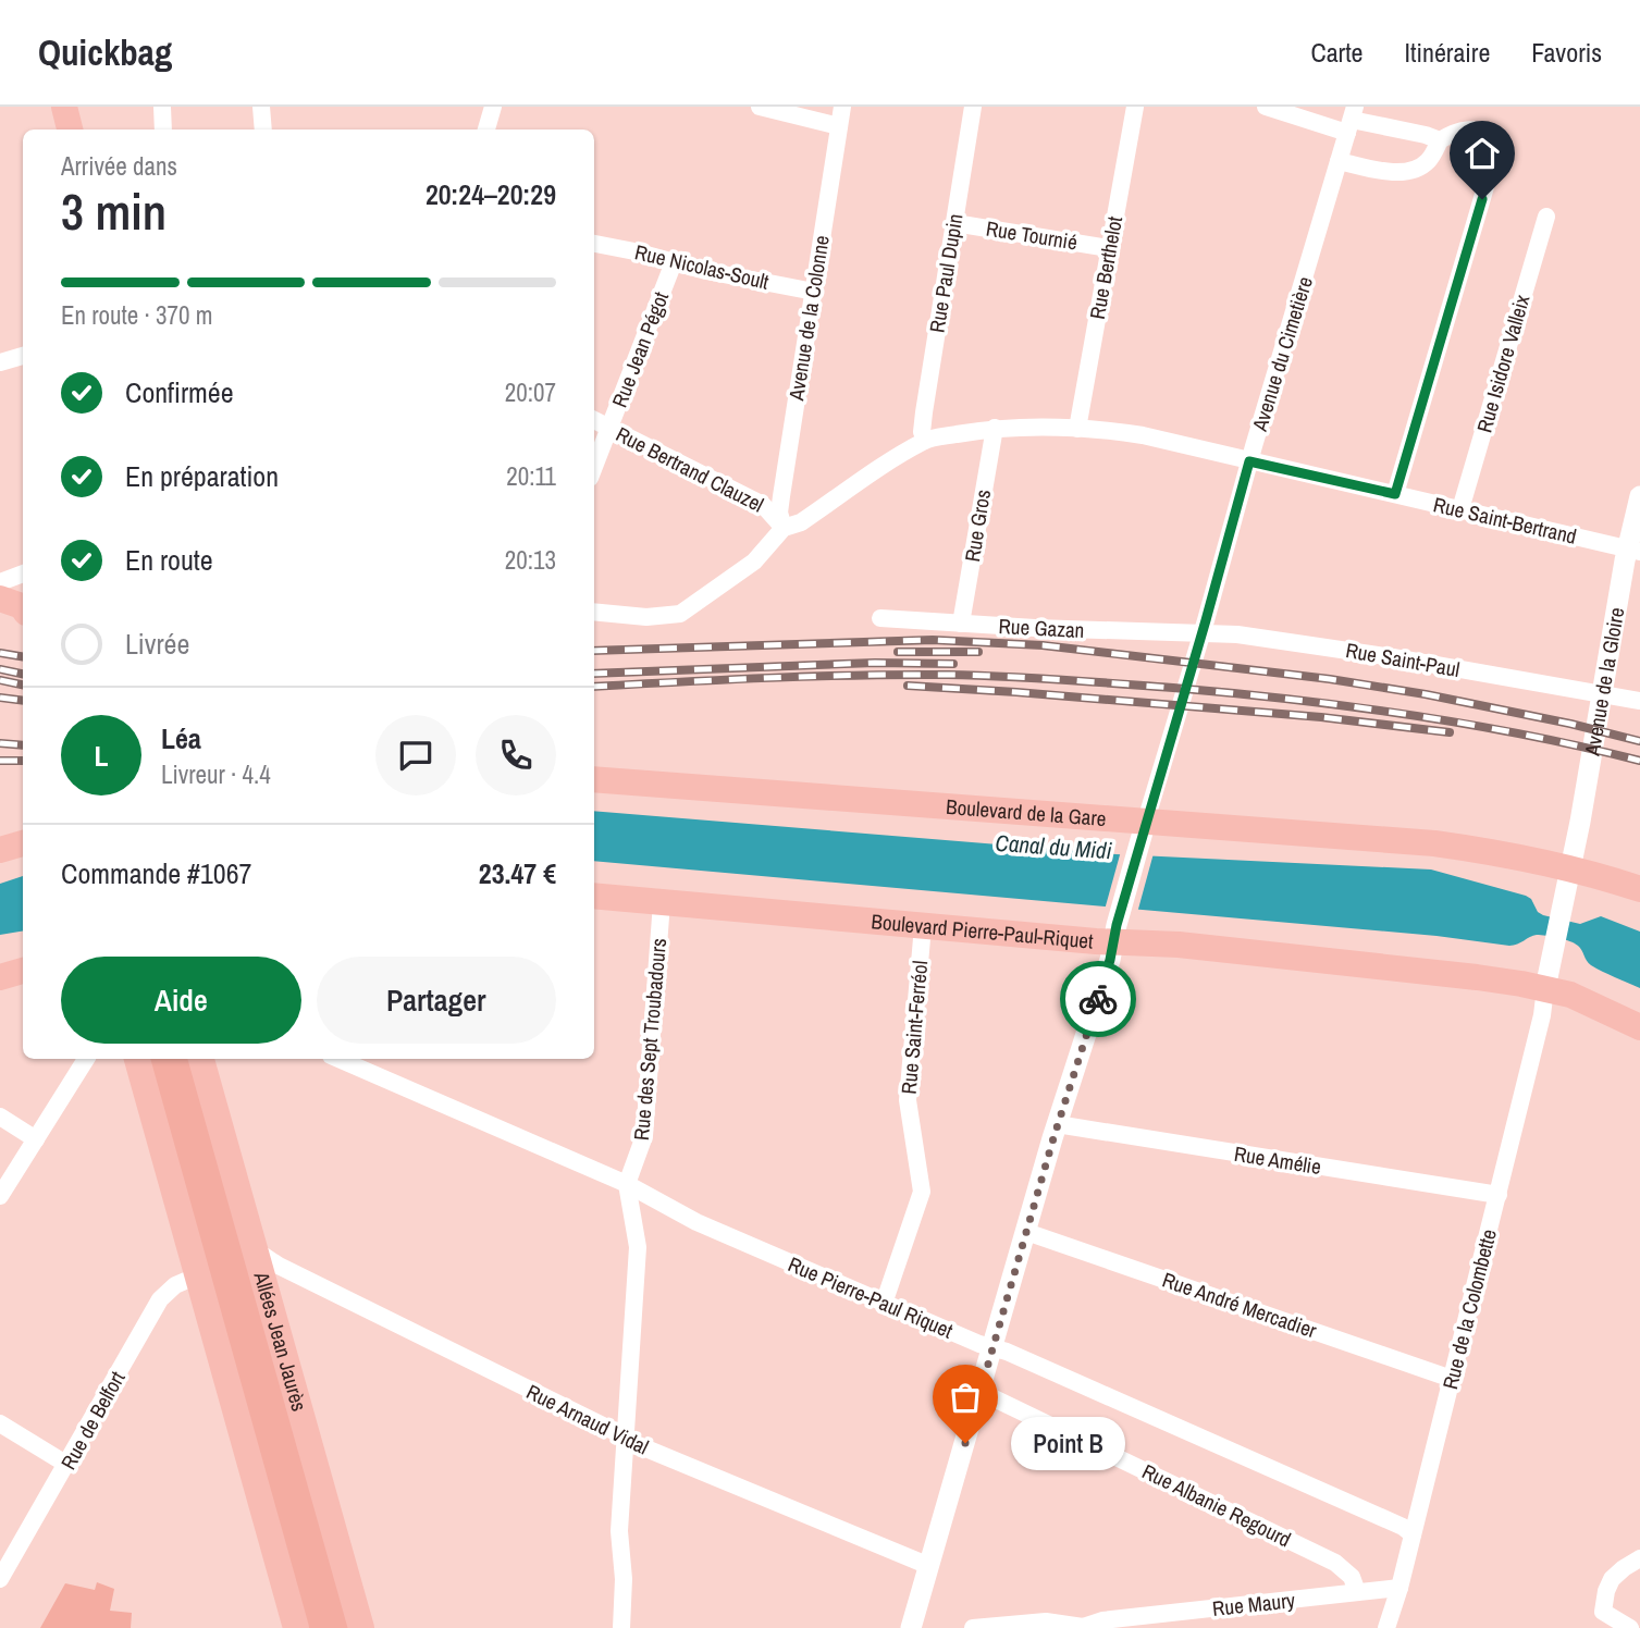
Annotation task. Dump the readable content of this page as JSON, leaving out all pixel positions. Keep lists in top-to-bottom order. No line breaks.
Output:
{"streets":{"main road":["Boulevard de la Gare","Boulevard Pierre-Paul-Riquet","Allées Jean Jaurès"],"street":["Rue Tournié","Rue Nicolas-Soult","Rue Berthelot","Rue Paul Dupin","Avenue de la Colonne","Rue Jean Pégot","Avenue du Cimetière","Rue Isidore Valleix","Rue Bertrand Clauzel","Rue Saint-Bertrand","Rue Gros","Rue Gazan","Rue Saint-Paul","Avenue de la Gloire","Rue Saint-Ferréol","Rue des Sept Troubadours","Rue Amélie","Rue Pierre-Paul Riquet","Rue André Mercadier","Rue de la Colombette","Rue Arnaud Vidal","Rue de Belfort","Rue Albanie Regourd","Rue Maury"]},"crossings":[["Rue Tournié","Rue Berthelot"],["Rue Tournié","Rue Paul Dupin"],["Rue Nicolas-Soult","Avenue de la Colonne"],["Rue Nicolas-Soult","Rue Jean Pégot"],["Rue Berthelot","Rue Saint-Bertrand"],["Rue Paul Dupin","Rue Saint-Bertrand"],["Avenue de la Colonne","Rue Bertrand Clauzel"],["Rue Jean Pégot","Rue Bertrand Clauzel"],["Avenue du Cimetière","Rue Saint-Bertrand"],["Avenue du Cimetière","Rue Gazan"],["Avenue du Cimetière","Rue Saint-Paul"],["Avenue du Cimetière","Boulevard de la Gare"],["Rue Isidore Valleix","Rue Saint-Bertrand"],["Rue Saint-Bertrand","Rue Gros"],["Rue Saint-Bertrand","Avenue de la Gloire"],["Rue Gros","Rue Gazan"],["Rue Gazan","Rue Saint-Paul"],["Rue Saint-Paul","Avenue de la Gloire"],["Avenue de la Gloire","Boulevard de la Gare"],["Avenue de la Gloire","Boulevard Pierre-Paul-Riquet"],["Avenue de la Gloire","Rue de la Colombette"],["Boulevard Pierre-Paul-Riquet","Rue Saint-Ferréol"],["Boulevard Pierre-Paul-Riquet","Rue des Sept Troubadours"],["Boulevard Pierre-Paul-Riquet","Rue de la Colombette"],["Rue Saint-Ferréol","Rue Pierre-Paul Riquet"],["Rue des Sept Troubadours","Rue Pierre-Paul Riquet"],["Rue Amélie","Rue de la Colombette"],["Rue Pierre-Paul Riquet","Rue de la Colombette"],["Rue André Mercadier","Rue de la Colombette"],["Rue de la Colombette","Rue Maury"],["Allées Jean Jaurès","Rue Arnaud Vidal"],["Rue Albanie Regourd","Rue Maury"]],"water":["Canal du Midi"],"places":["Point B"],"page":{"header":"Quickbag","nav":["Carte","Itinéraire","Favoris"],"heading":["3 min","Arrivée dans","20:24–20:29"],"panel":["Léa","Livreur · 4.4","Commande #1067","23.47 €"],"bar":"En route · 370 m","list":[["Confirmée","20:07"],["En préparation","20:11"],["En route","20:13"],"Livrée"],"round":"L","buttons":["Aide","Partager"],"bubble":"Point B"}}
